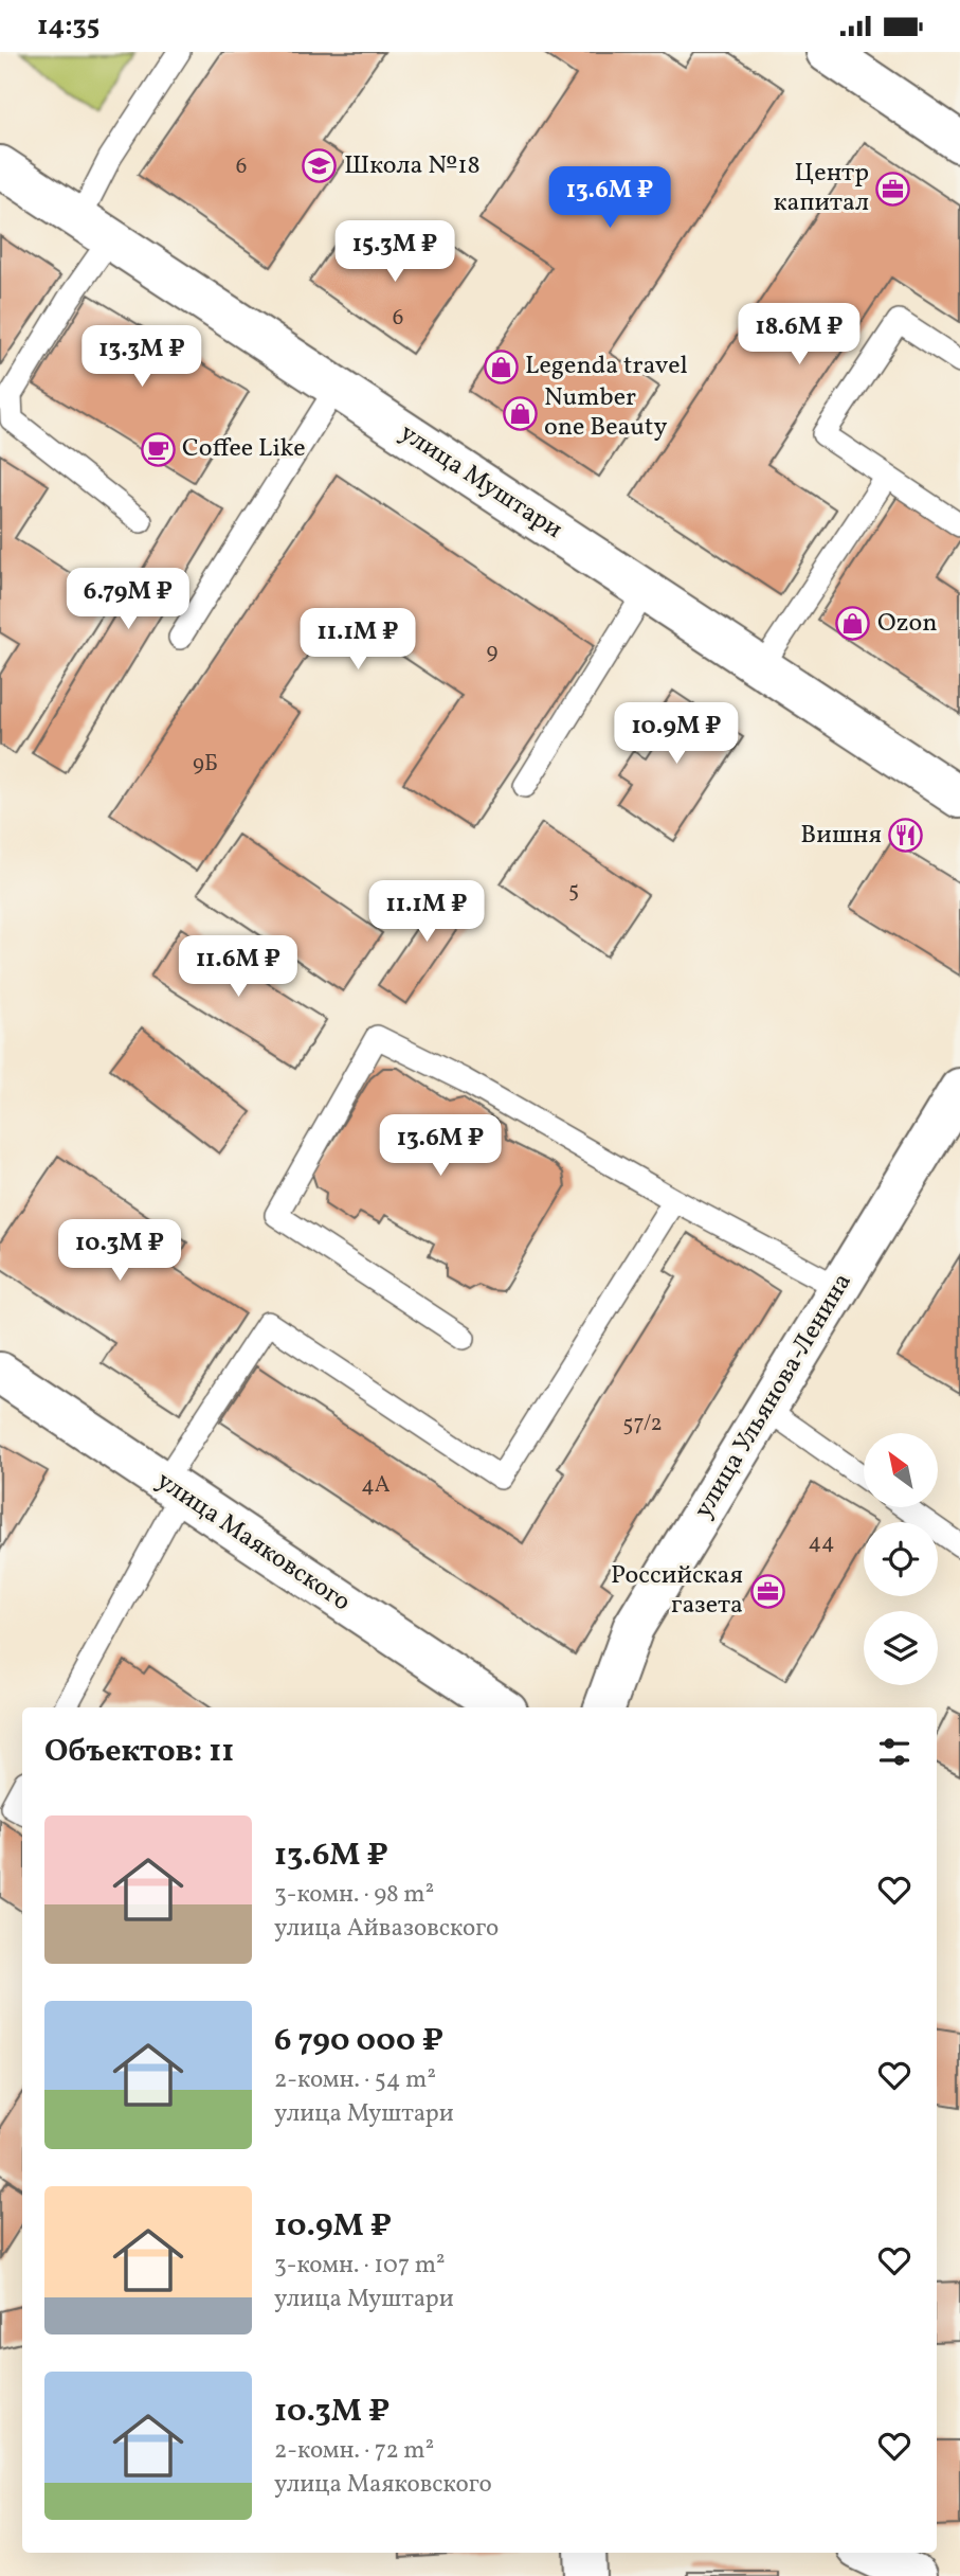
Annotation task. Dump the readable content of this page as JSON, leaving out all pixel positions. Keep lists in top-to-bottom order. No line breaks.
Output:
{"streets":{"street":["улица Муштари","улица Ульянова-Ленина","улица Маяковского"]},"places":{"school or university":["Школа №18"],"office":["Центр капитал","Российская газета"],"shop":["Legenda travel","Number one Beauty","Ozon"],"cafe":["Coffee Like"],"restaurant":["Вишня"]},"house_numbers":["6","6","9","9Б","5","57/2","4А","44"],"north":"top left","page":{"status":"14:35","price":["13.6M ₽","15.3M ₽","18.6M ₽","13.3M ₽","6.79M ₽","11.1M ₽","10.9M ₽","11.1M ₽","11.6M ₽","13.6M ₽","10.3M ₽"],"heading":"Объектов: 11","list":[{"name":"13.6M ₽","note":"3-комн. · 98 m² · улица Айвазовского"},{"name":"6 790 000 ₽","note":"2-комн. · 54 m² · улица Муштари"},{"name":"10.9M ₽","note":"3-комн. · 107 m² · улица Муштари"},{"name":"10.3M ₽","note":"2-комн. · 72 m² · улица Маяковского"}]}}
